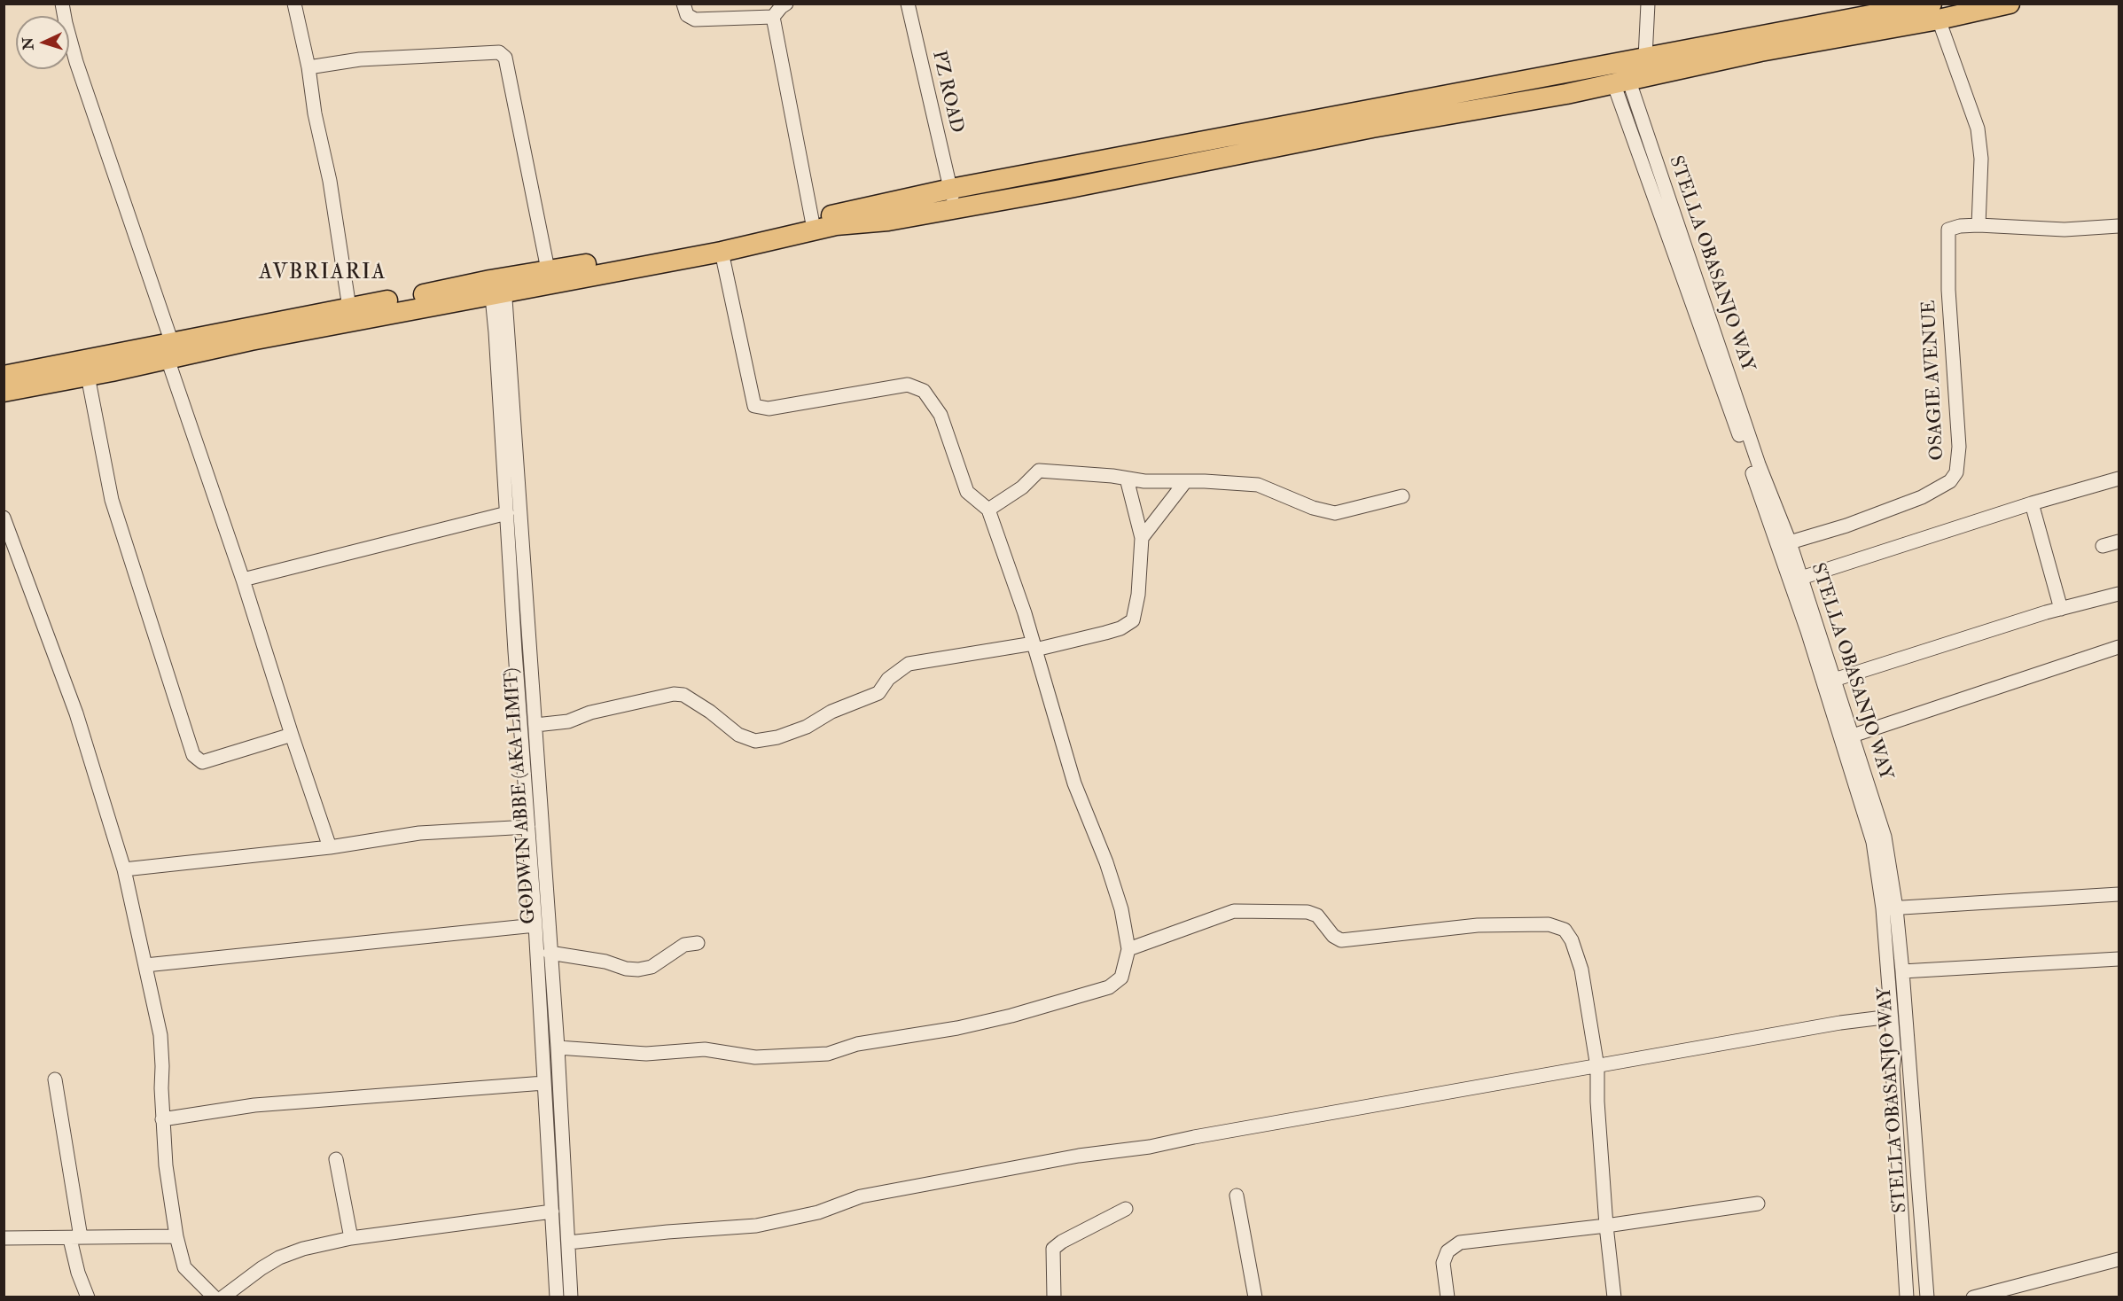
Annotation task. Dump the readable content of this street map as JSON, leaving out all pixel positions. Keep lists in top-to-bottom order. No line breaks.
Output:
{"streets":{"street":["PZ ROAD","STELLA OBASANJO WAY","OSAGIE AVENUE","GODWIN ABBE (AKA LIMIT)"]},"crossings":[["STELLA OBASANJO WAY","OSAGIE AVENUE"]],"districts":["AVBRIARIA"],"north":"left"}
